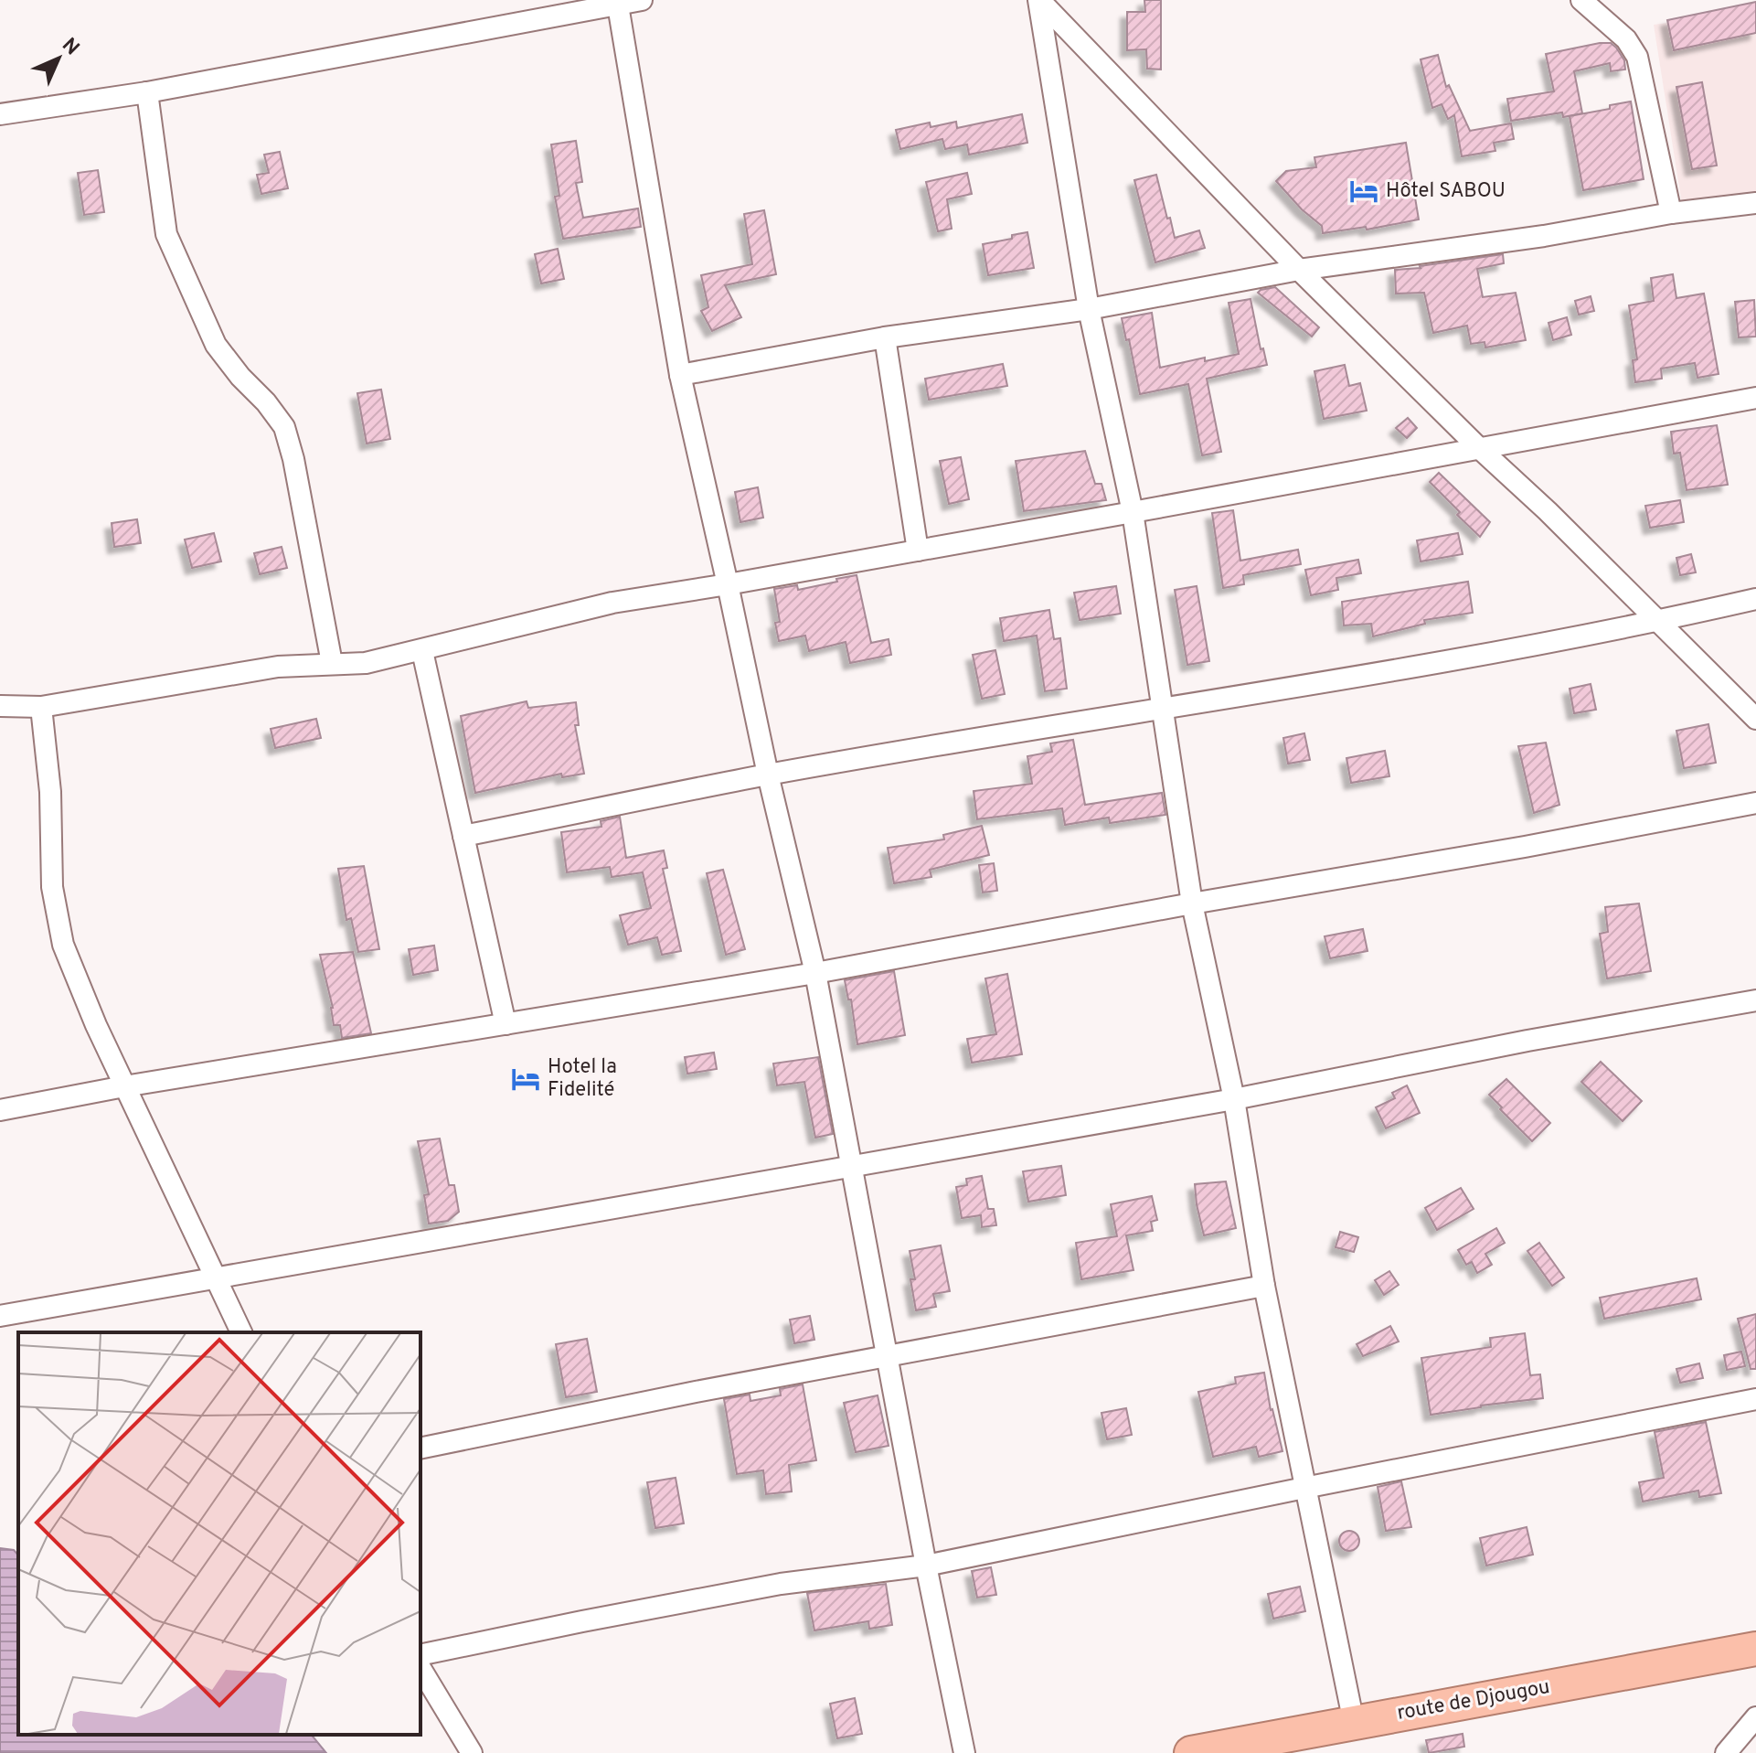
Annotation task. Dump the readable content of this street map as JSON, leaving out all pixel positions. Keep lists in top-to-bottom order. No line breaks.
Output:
{"streets":{"highway":["route de Djougou"]},"places":{"hotel":["Hôtel SABOU","Hotel la Fidelité"]},"north":"top right"}
